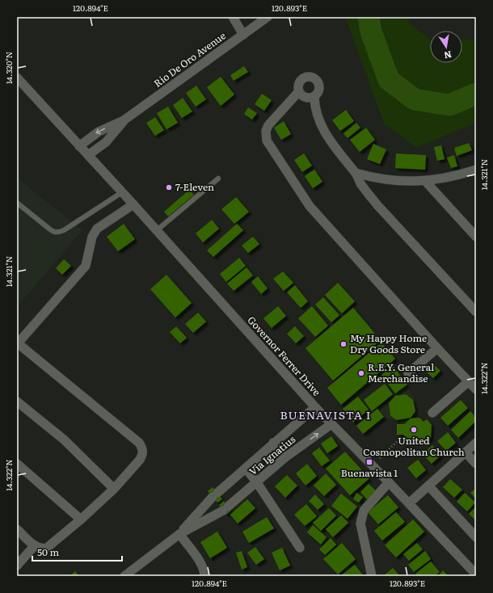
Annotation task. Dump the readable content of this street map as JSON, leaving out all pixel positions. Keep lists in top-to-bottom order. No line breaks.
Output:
{"streets":{"street":["Rio De Oro Avenue","Governor Ferrer Drive","Via Ignatius"]},"crossings":[["Governor Ferrer Drive","Via Ignatius"]],"districts":["BUENAVISTA I"],"places":{"other":["7-Eleven","My Happy Home Dry Goods Store","R.E.Y. General Merchandise","United Cosmopolitan Church"],"transit":["Buenavista 1"]},"scale_bar":"50 m","north":"bottom","coordinates":["120.894°E","120.893°E","14.320°N","14.321°N","14.322°N"]}
